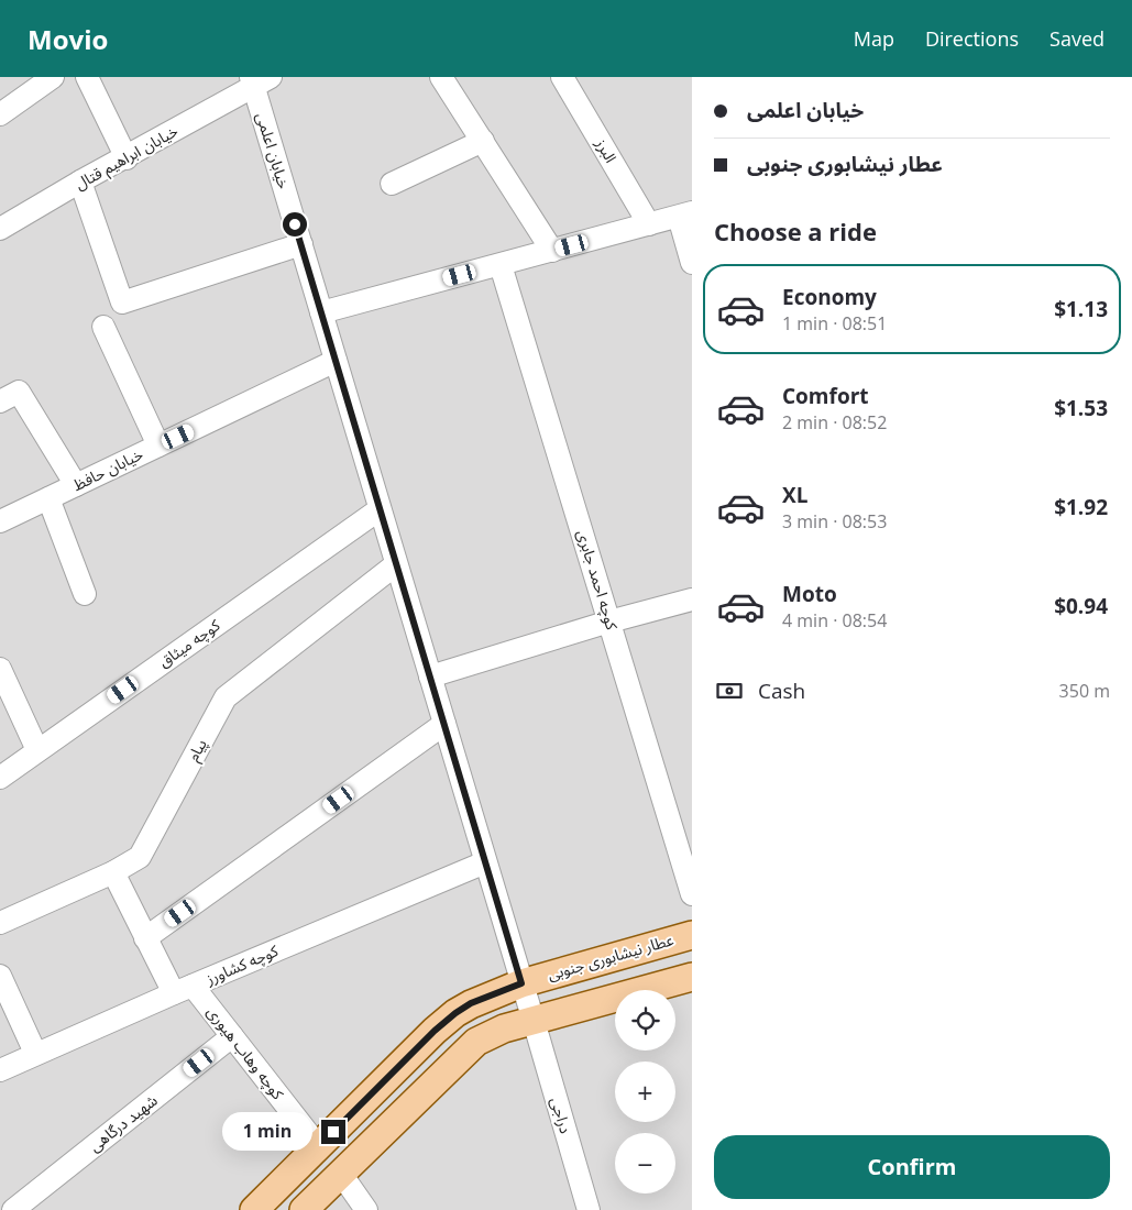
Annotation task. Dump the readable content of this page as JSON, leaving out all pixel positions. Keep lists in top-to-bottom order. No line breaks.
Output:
{"streets":{"main road":["عطار نیشابوری جنوبی"],"street":["خیابان اعلمی","البرز","خیابان ابراهیم قتال","خیابان حافظ","کوچه احمد جابری","کوچه میثاق","پیام","کوچه کشاورز","کوچه وهاب هیوری","دراجی","شهید درگاهی"]},"crossings":[["خیابان اعلمی","خیابان ابراهیم قتال"],["خیابان اعلمی","خیابان حافظ"],["خیابان اعلمی","کوچه میثاق"],["خیابان اعلمی","پیام"],["خیابان اعلمی","عطار نیشابوری جنوبی"],["خیابان اعلمی","کوچه کشاورز"],["خیابان اعلمی","دراجی"],["پیام","کوچه وهاب هیوری"],["عطار نیشابوری جنوبی","کوچه وهاب هیوری"],["عطار نیشابوری جنوبی","دراجی"],["کوچه کشاورز","کوچه وهاب هیوری"],["کوچه وهاب هیوری","شهید درگاهی"]],"page":{"header":"Movio","nav":["Map","Directions","Saved"],"banner":["خیابان اعلمی","عطار نیشابوری جنوبی"],"heading":"Choose a ride","list":[{"name":"Economy","note":"1 min · 08:51","value":"$1.13"},{"name":"Comfort","note":"2 min · 08:52","value":"$1.53"},{"name":"XL","note":"3 min · 08:53","value":"$1.92"},{"name":"Moto","note":"4 min · 08:54","value":"$0.94"}],"pay":["Cash","350 m"],"map_buttons":["+","−"],"bubble":"1 min","buttons":"Confirm"}}
